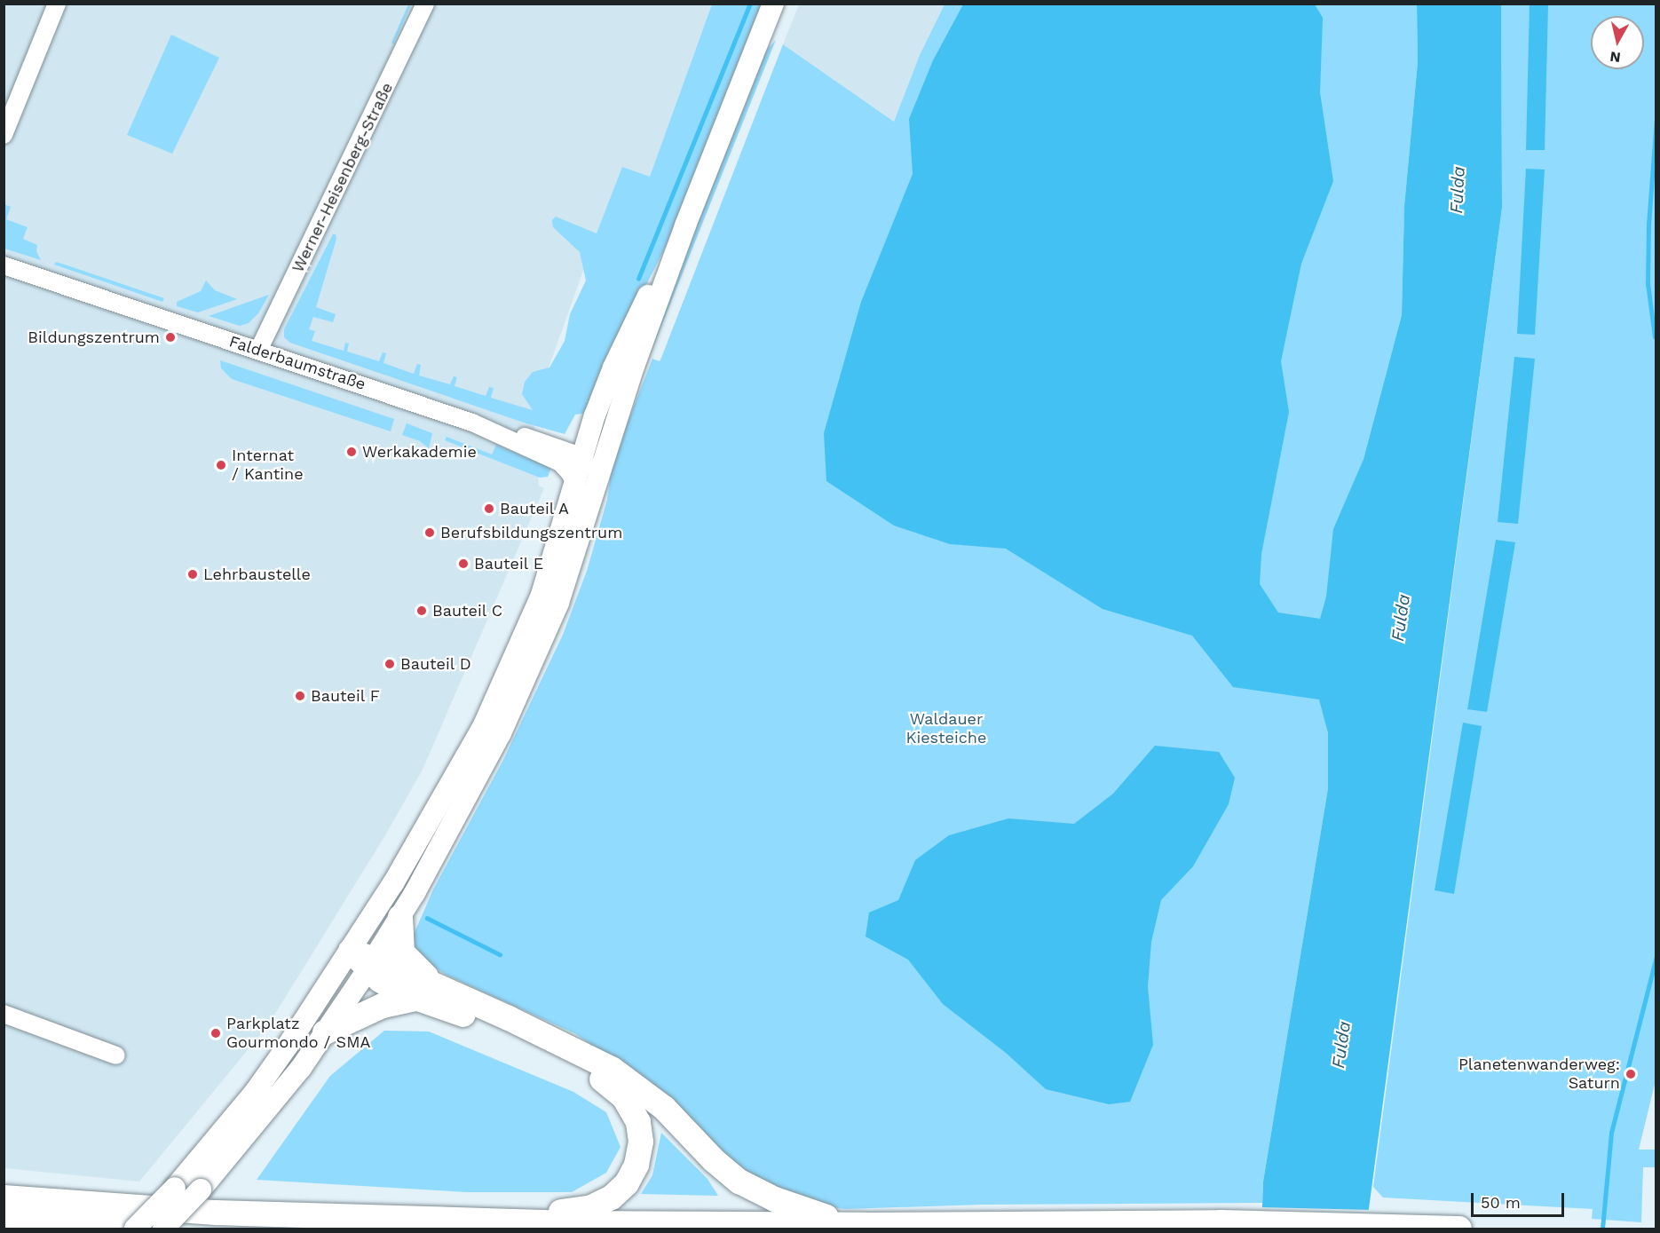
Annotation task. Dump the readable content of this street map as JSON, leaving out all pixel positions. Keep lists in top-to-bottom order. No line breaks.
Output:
{"streets":{"street":["Werner-Heisenberg-Straße","Falderbaumstraße"]},"crossings":[["Werner-Heisenberg-Straße","Falderbaumstraße"]],"water":["Fulda"],"parks":["Waldauer Kiesteiche"],"places":["Bildungszentrum","Werkakademie","Internat / Kantine","Bauteil A","Berufsbildungszentrum","Bauteil E","Lehrbaustelle","Bauteil C","Bauteil D","Bauteil F","Parkplatz Gourmondo / SMA","Planetenwanderweg: Saturn"],"scale_bar":"50 m","north":"bottom"}
